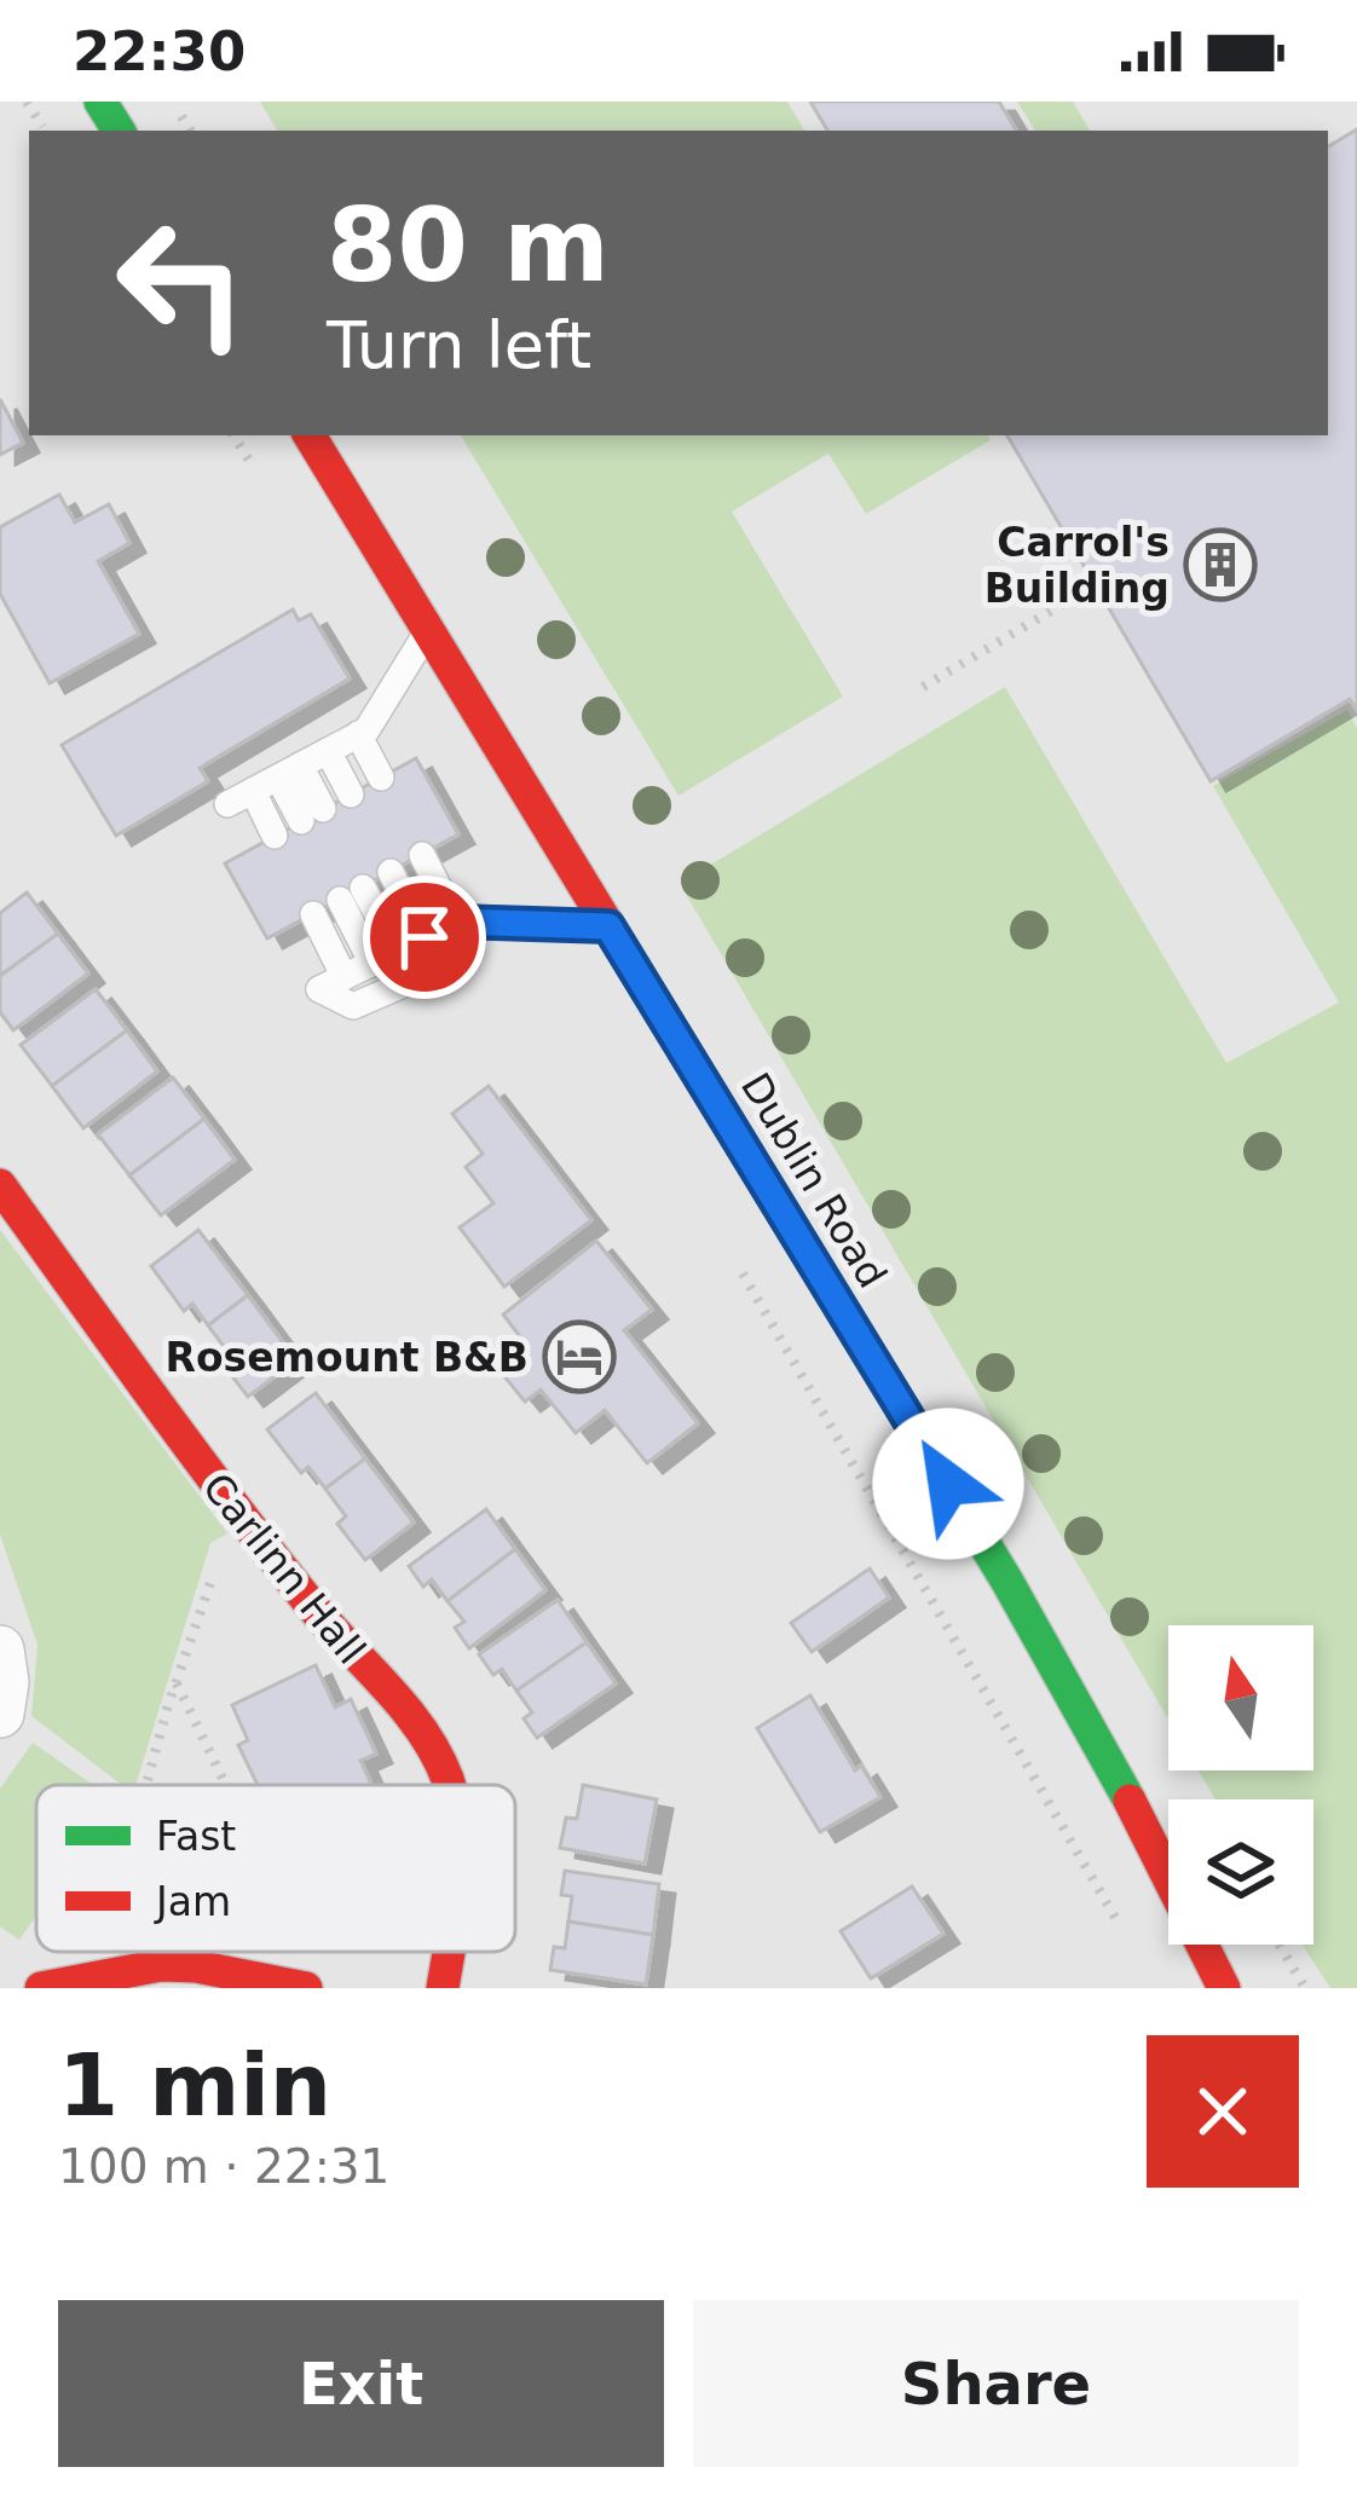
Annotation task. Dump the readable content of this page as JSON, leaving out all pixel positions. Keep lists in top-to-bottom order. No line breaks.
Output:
{"streets":{"main road":["Dublin Road","Carlinn Hall"]},"places":{"building":["Carrol's Building"],"hotel":["Rosemount B&B"]},"legend":["Fast","Jam"],"north":"top","page":{"status":"22:30","turn":["80 m","Turn left"],"heading":["1 min","100 m · 22:31"],"buttons":["Exit","Share"]}}
